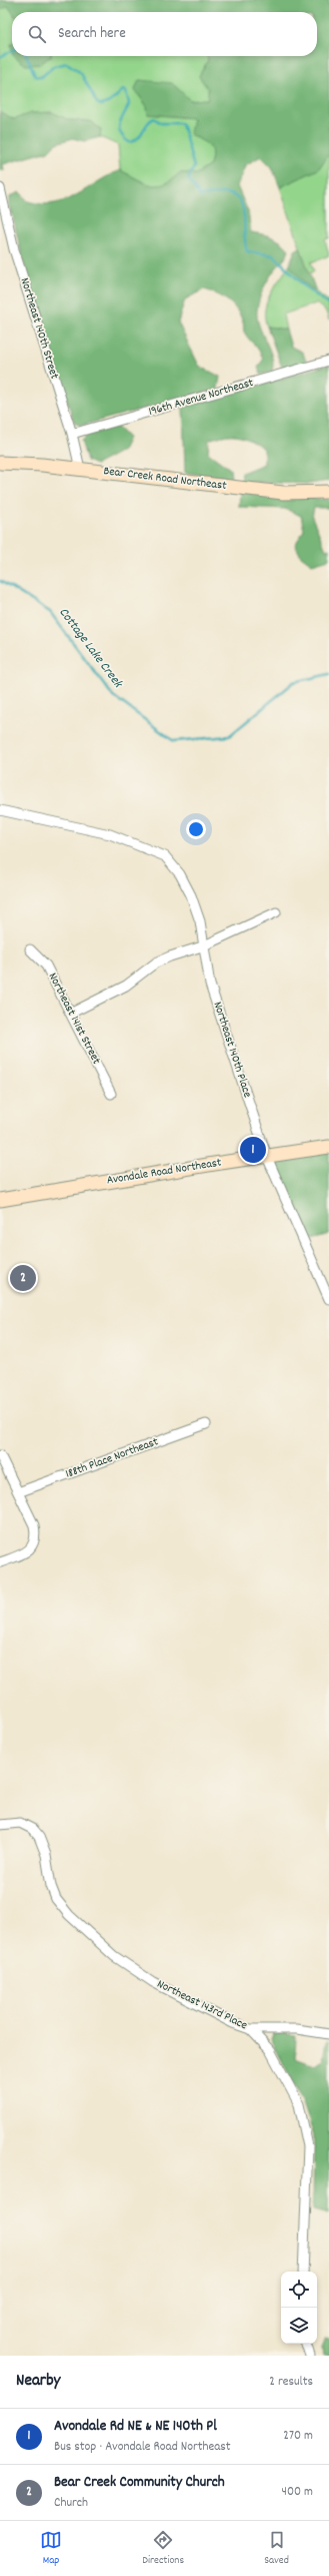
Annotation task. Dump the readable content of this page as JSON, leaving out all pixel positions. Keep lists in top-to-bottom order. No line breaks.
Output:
{"streets":{"main road":["Bear Creek Road Northeast","Avondale Road Northeast"],"street":["Northeast 140th Street","196th Avenue Northeast","Northeast 141st Street","Northeast 140th Place","188th Place Northeast","Northeast 143rd Place"]},"crossings":[["Northeast 140th Street","196th Avenue Northeast"],["Northeast 140th Street","Bear Creek Road Northeast"],["Northeast 140th Place","Avondale Road Northeast"]],"water":["Cottage Lake Creek"],"page":{"search":"Search here","pins":["1","2"],"heading":["Nearby","2 results"],"list":[{"mark":"1","name":"Avondale Rd NE & NE 140th Pl","note":"Bus stop · Avondale Road Northeast","value":"270 m"},{"mark":"2","name":"Bear Creek Community Church","note":"Church","value":"400 m"}],"nav":["Map","Directions","Saved"]}}
